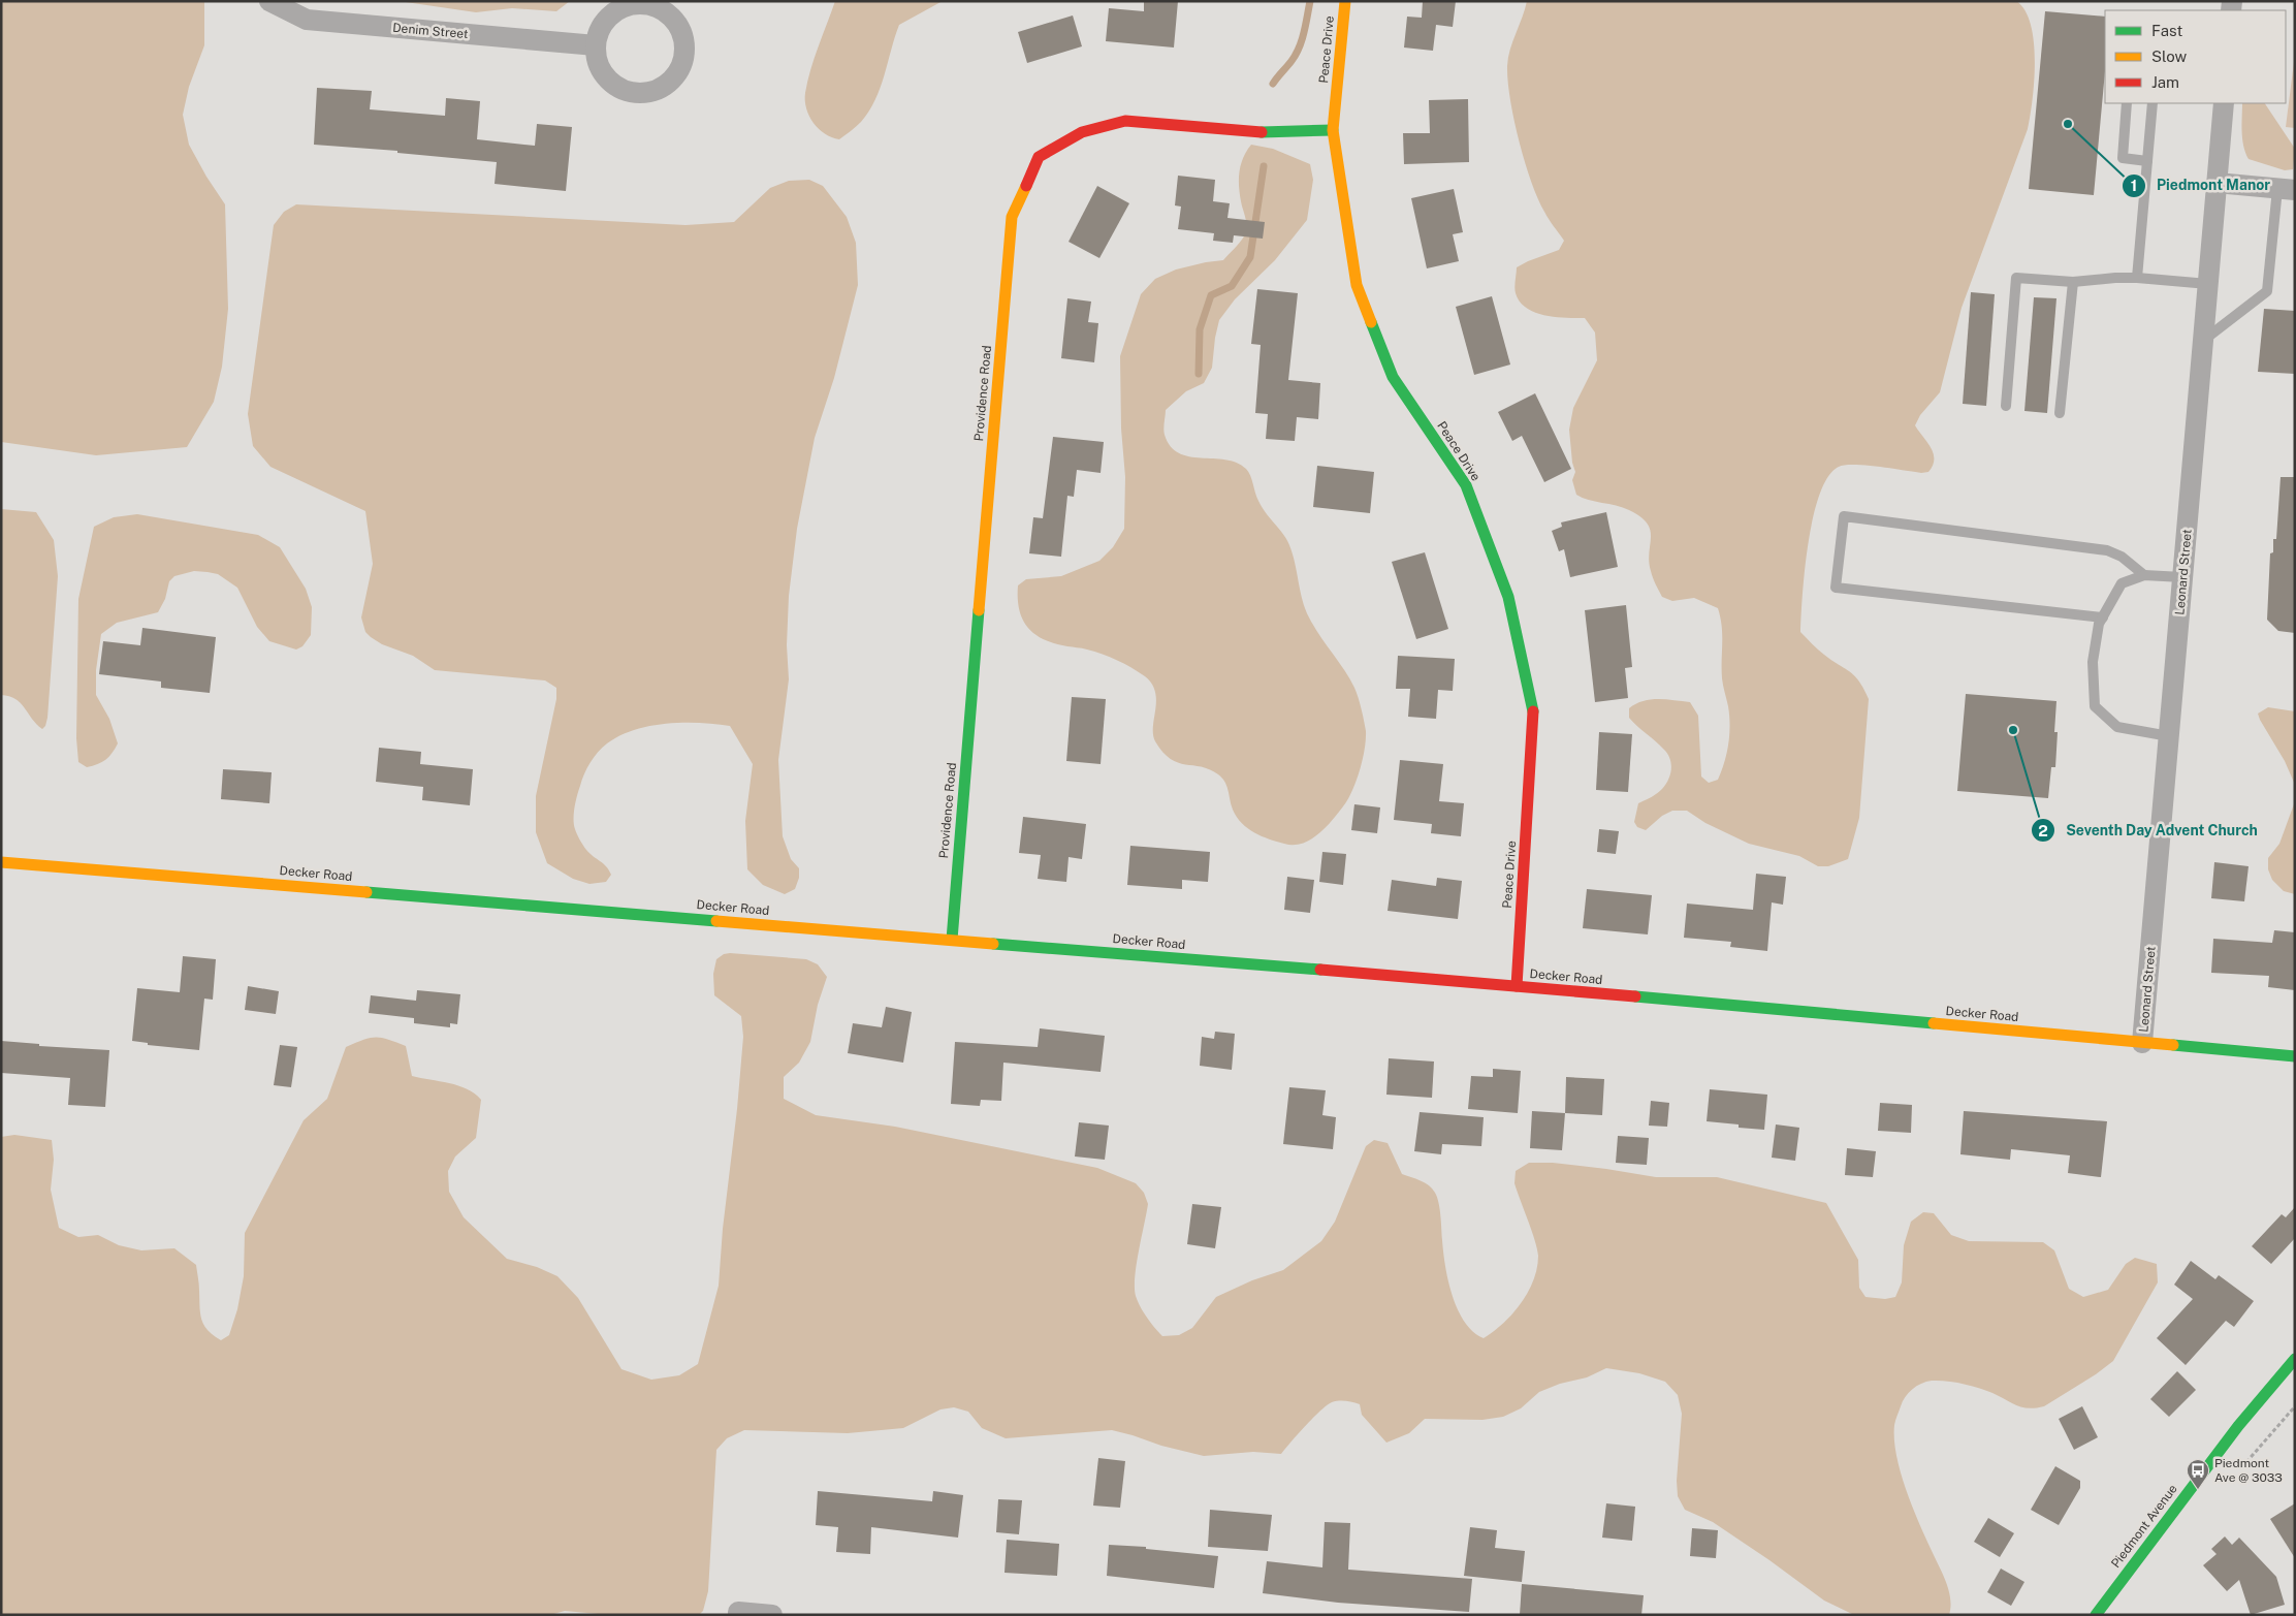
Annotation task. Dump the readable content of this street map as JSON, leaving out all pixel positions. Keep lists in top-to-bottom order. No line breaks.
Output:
{"streets":{"street":["Denim Street","Peace Drive","Providence Road","Leonard Street","Decker Road","Piedmont Avenue"]},"crossings":[["Peace Drive","Providence Road"],["Peace Drive","Decker Road"],["Providence Road","Decker Road"],["Leonard Street","Decker Road"]],"places":{"other":["Piedmont Manor","Seventh Day Advent Church"],"bus stop":["Piedmont Ave @ 3033"]},"legend":["Fast","Slow","Jam"]}
